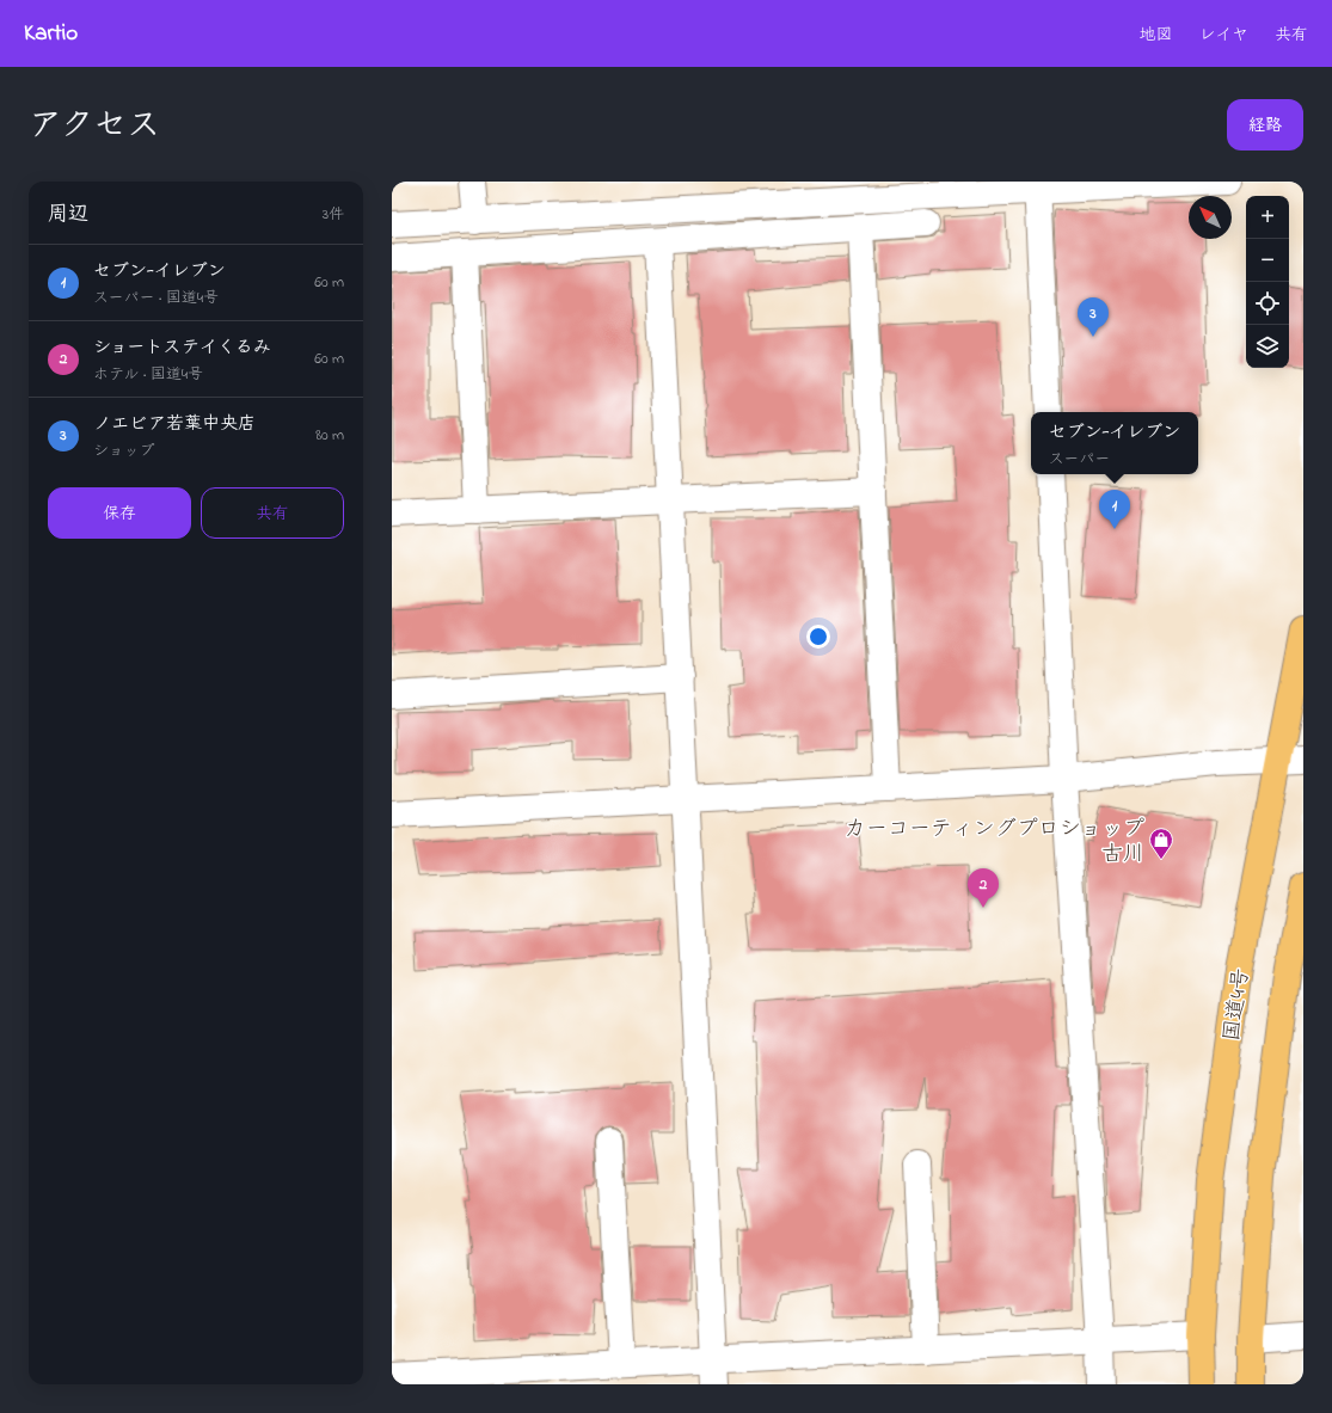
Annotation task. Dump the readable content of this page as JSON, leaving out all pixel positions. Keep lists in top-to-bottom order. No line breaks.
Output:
{"streets":{"highway":["国道4号"]},"places":{"shop":["カーコーティングプロショップ 古川"]},"north":"top left","page":{"header":"Kartio","nav":["地図","レイヤ","共有"],"title":"アクセス","buttons":["経路",["保存","共有"]],"heading":["周辺","3件"],"map_buttons":["+","−"],"list":[{"mark":"1","name":"セブン-イレブン","note":"スーパー · 国道4号","value":"60 m"},{"mark":"2","name":"ショートステイくるみ","note":"ホテル · 国道4号","value":"60 m"},{"mark":"3","name":"ノエビア若葉中央店","note":"ショップ","value":"80 m"}],"pins":["3","1","2"],"popup":["セブン-イレブン","スーパー"]}}
